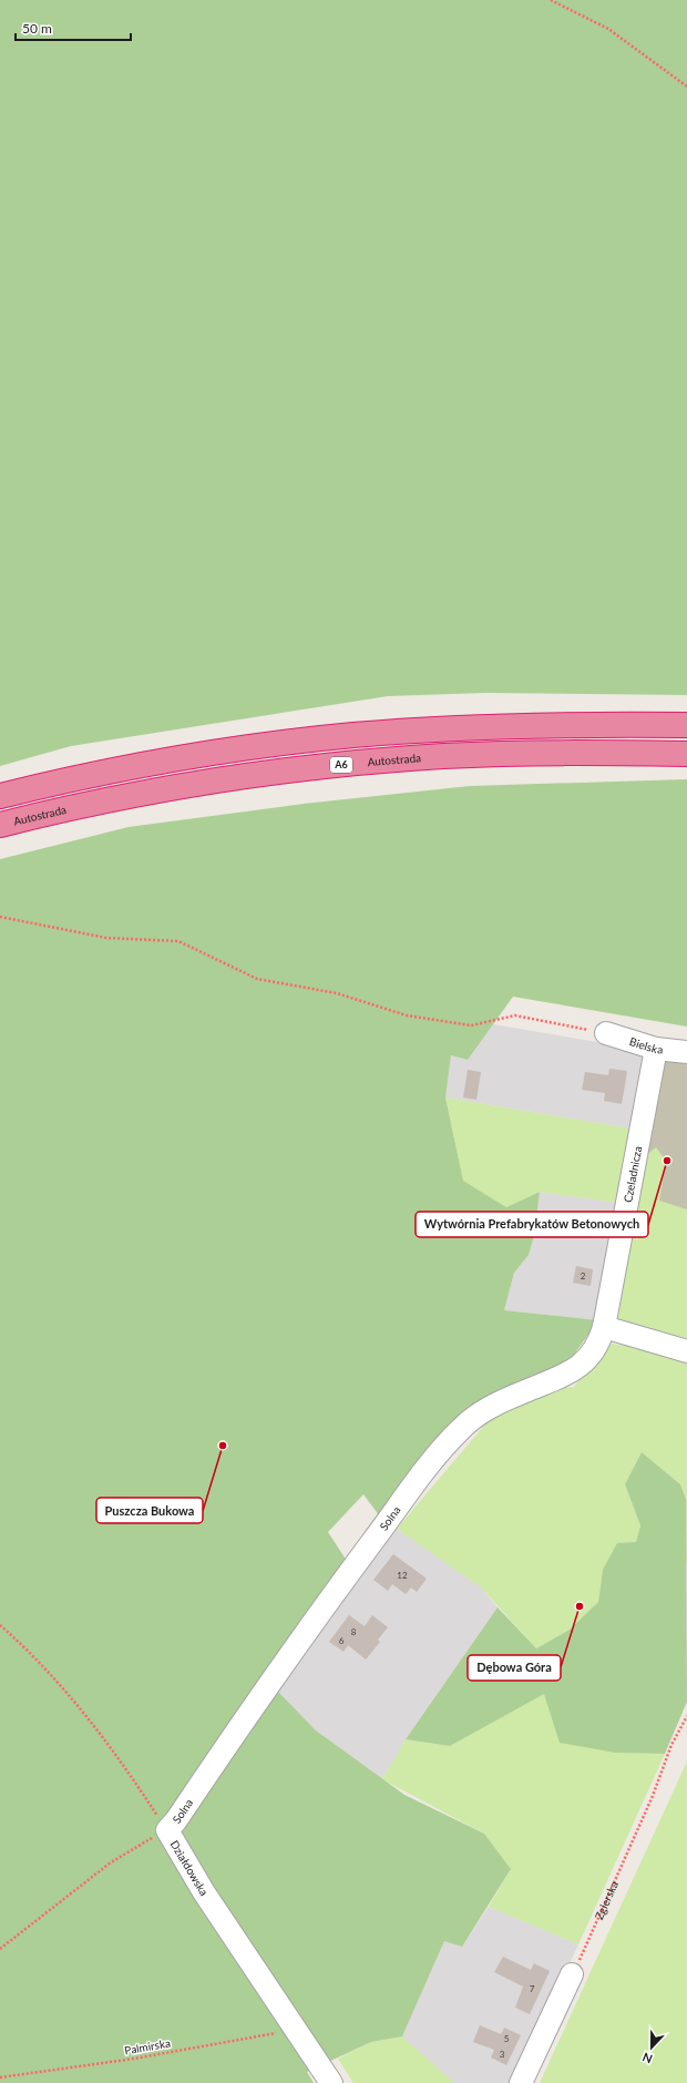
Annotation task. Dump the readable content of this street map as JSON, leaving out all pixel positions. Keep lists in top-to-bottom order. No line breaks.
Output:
{"streets":{"highway":["Autostrada","A6"],"street":["Bielska","Czeladnicza","Solna","Działdowska"],"path":["Zgierska","Palmirska"]},"crossings":[["Bielska","Czeladnicza"],["Czeladnicza","Solna"],["Solna","Działdowska"],["Działdowska","Palmirska"]],"places":["Wytwórnia Prefabrykatów Betonowych","Puszcza Bukowa","Dębowa Góra"],"house_numbers":["2","12","8","6","7","5","3"],"scale_bar":"50 m","north":"bottom"}
